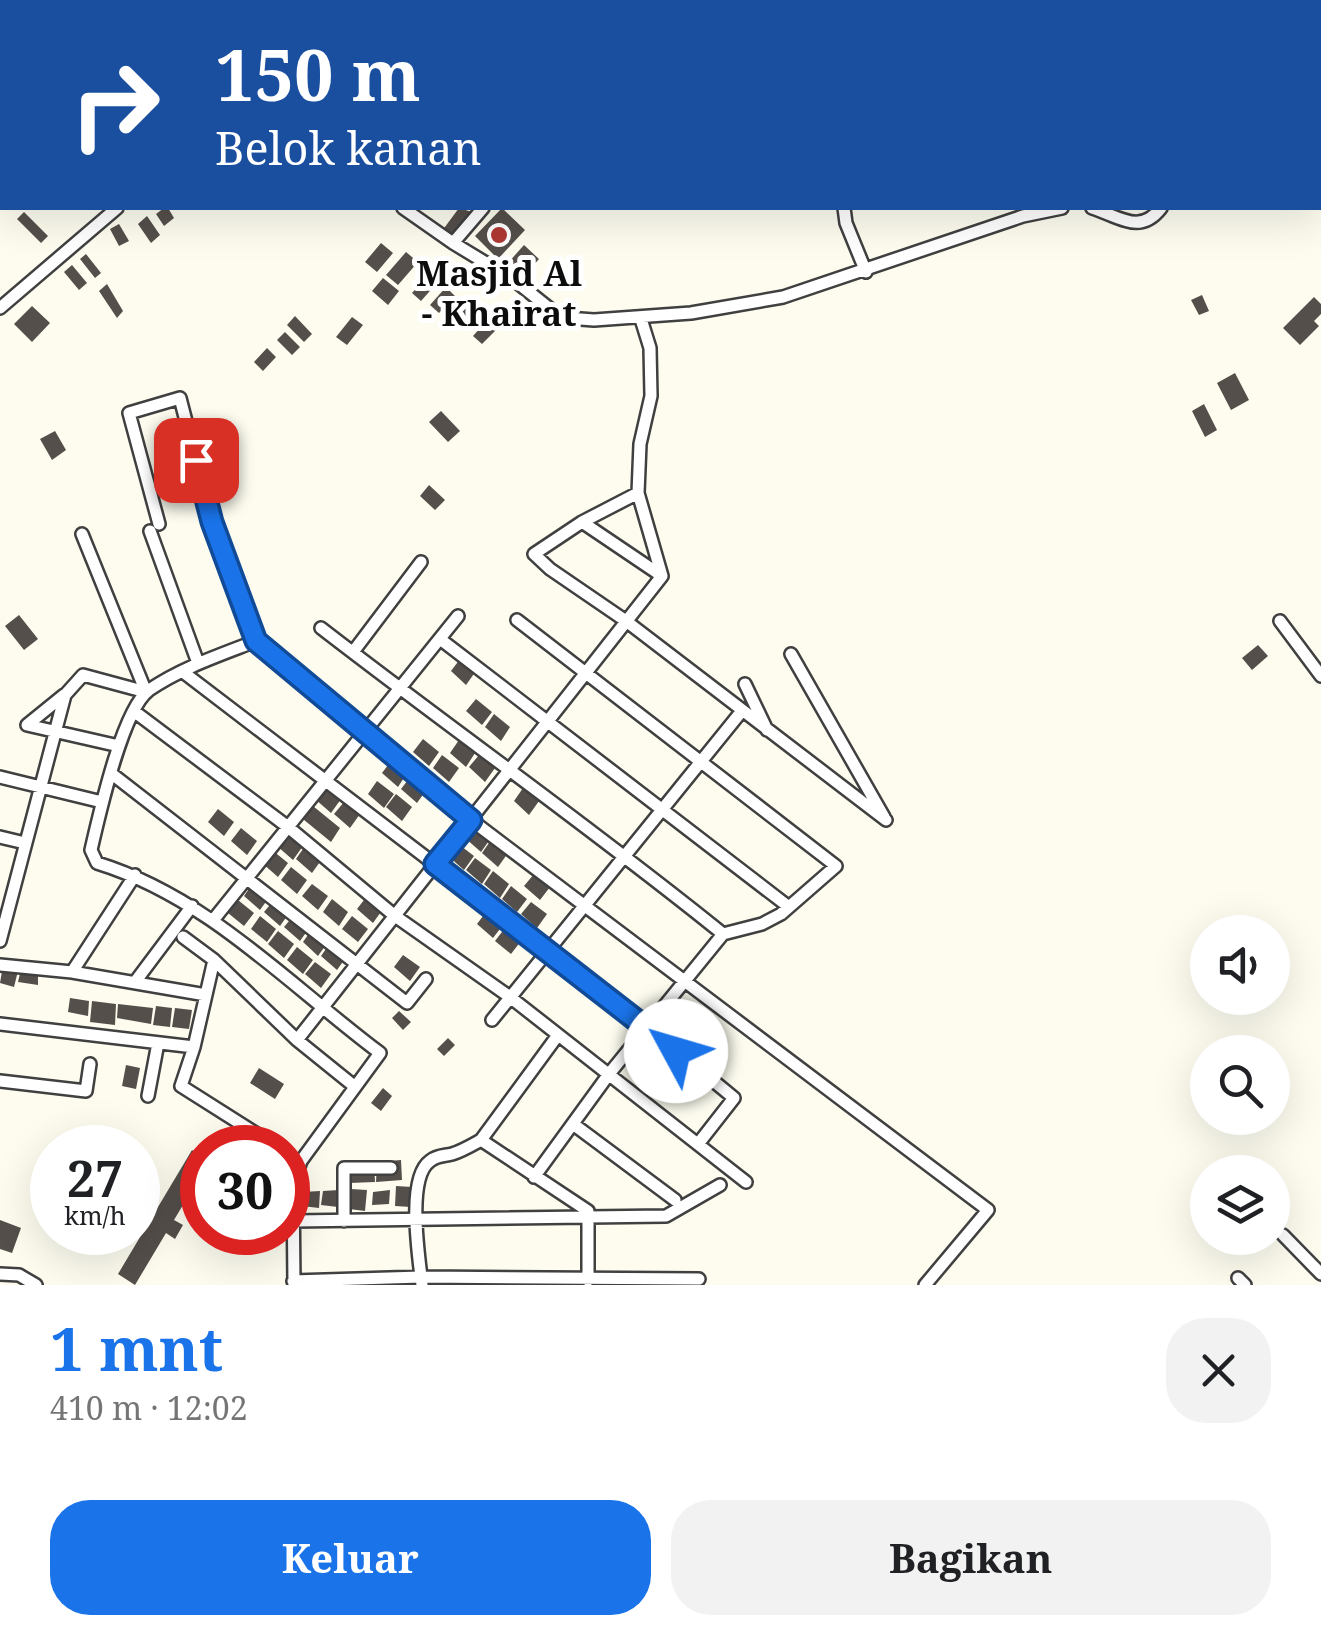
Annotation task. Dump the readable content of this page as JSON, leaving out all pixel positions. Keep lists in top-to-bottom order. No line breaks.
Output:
{"places":["Masjid Al - Khairat"],"page":{"turn":["150 m","Belok kanan"],"speed":"27 km/h","limit":"30","heading":["1 mnt","410 m · 12:02"],"buttons":["Keluar","Bagikan"]}}
